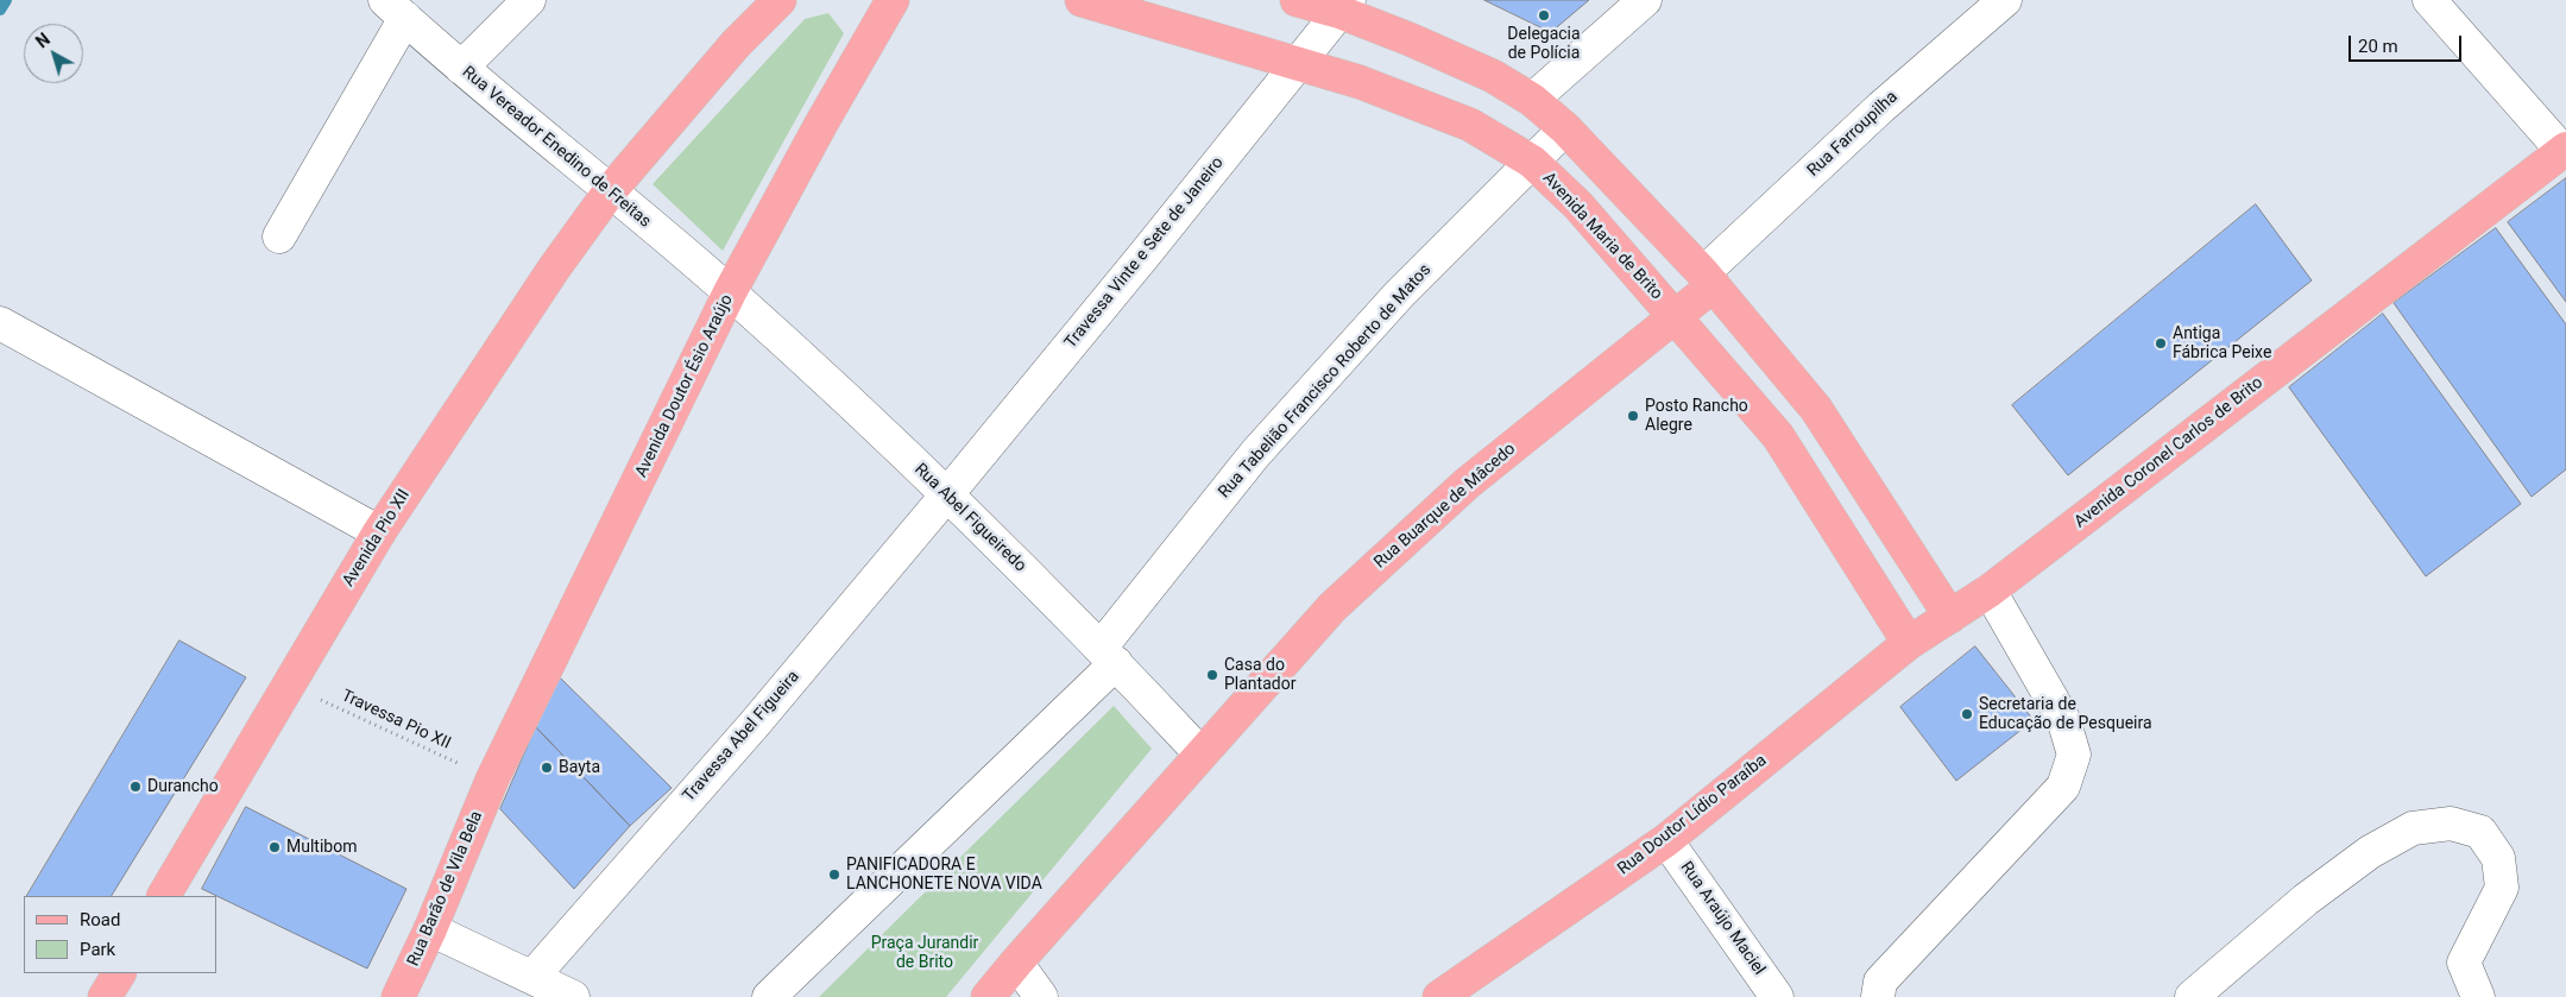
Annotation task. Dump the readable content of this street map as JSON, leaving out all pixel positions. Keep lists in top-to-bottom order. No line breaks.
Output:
{"streets":{"main road":["Avenida Maria de Brito","Avenida Doutor Ésio Araújo","Avenida Coronel Carlos de Brito","Rua Buarque de Mâcedo","Avenida Pio XII","Rua Doutor Lídio Paraíba","Rua Barão de Vila Bela"],"street":["Rua Farroupilha","Rua Vereador Enedino de Freitas","Travessa Vinte e Sete de Janeiro","Rua Tabelião Francisco Roberto de Matos","Rua Abel Figueiredo","Travessa Abel Figueira","Rua Araújo Maciel"],"path":["Travessa Pio XII"]},"crossings":[["Rua Farroupilha","Rua Buarque de Mâcedo"],["Rua Vereador Enedino de Freitas","Avenida Doutor Ésio Araújo"],["Rua Vereador Enedino de Freitas","Rua Abel Figueiredo"],["Rua Vereador Enedino de Freitas","Avenida Pio XII"],["Avenida Maria de Brito","Travessa Vinte e Sete de Janeiro"],["Avenida Maria de Brito","Rua Tabelião Francisco Roberto de Matos"],["Avenida Maria de Brito","Avenida Coronel Carlos de Brito"],["Avenida Maria de Brito","Rua Buarque de Mâcedo"],["Avenida Maria de Brito","Rua Doutor Lídio Paraíba"],["Travessa Vinte e Sete de Janeiro","Rua Abel Figueiredo"],["Travessa Vinte e Sete de Janeiro","Travessa Abel Figueira"],["Rua Tabelião Francisco Roberto de Matos","Rua Abel Figueiredo"],["Avenida Doutor Ésio Araújo","Rua Abel Figueiredo"],["Avenida Doutor Ésio Araújo","Travessa Pio XII"],["Avenida Doutor Ésio Araújo","Rua Barão de Vila Bela"],["Avenida Coronel Carlos de Brito","Rua Doutor Lídio Paraíba"],["Rua Buarque de Mâcedo","Rua Abel Figueiredo"],["Rua Abel Figueiredo","Travessa Abel Figueira"],["Avenida Pio XII","Travessa Pio XII"],["Travessa Pio XII","Rua Barão de Vila Bela"],["Rua Doutor Lídio Paraíba","Rua Araújo Maciel"]],"parks":["Praça Jurandir de Brito"],"places":["Delegacia de Polícia","Antiga Fábrica Peixe","Posto Rancho Alegre","Casa do Plantador","Secretaria de Educação de Pesqueira","Bayta","Durancho","Multibom","PANIFICADORA E LANCHONETE NOVA VIDA"],"legend":["Road","Park"],"scale_bar":"20 m","north":"top left"}
